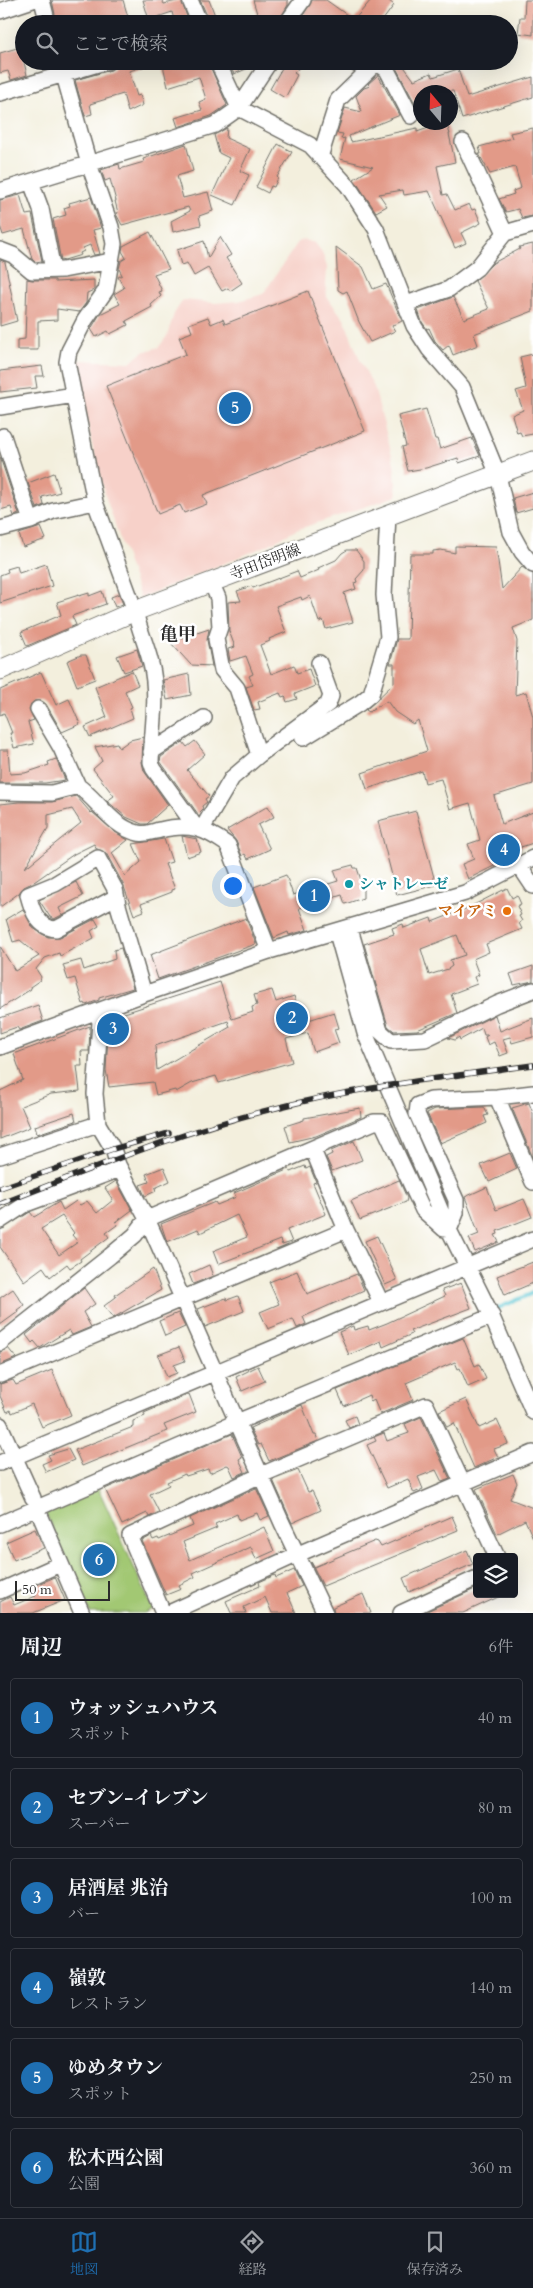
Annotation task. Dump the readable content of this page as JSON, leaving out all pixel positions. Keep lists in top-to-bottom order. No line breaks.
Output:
{"streets":{"main road":["寺田岱明線"]},"districts":["亀甲"],"places":["シャトレーゼ","マイアミ"],"scale_bar":"50 m","north":"top","page":{"search":"ここで検索","pins":["5","4","1","2","3","6"],"scale":"50 m","heading":["周辺","6件"],"list":[{"mark":"1","name":"ウォッシュハウス","note":"スポット","value":"40 m"},{"mark":"2","name":"セブン-イレブン","note":"スーパー","value":"80 m"},{"mark":"3","name":"居酒屋 兆治","note":"バー","value":"100 m"},{"mark":"4","name":"嶺敦","note":"レストラン","value":"140 m"},{"mark":"5","name":"ゆめタウン","note":"スポット","value":"250 m"},{"mark":"6","name":"松木西公園","note":"公園","value":"360 m"}],"nav":["地図","経路","保存済み"]}}
